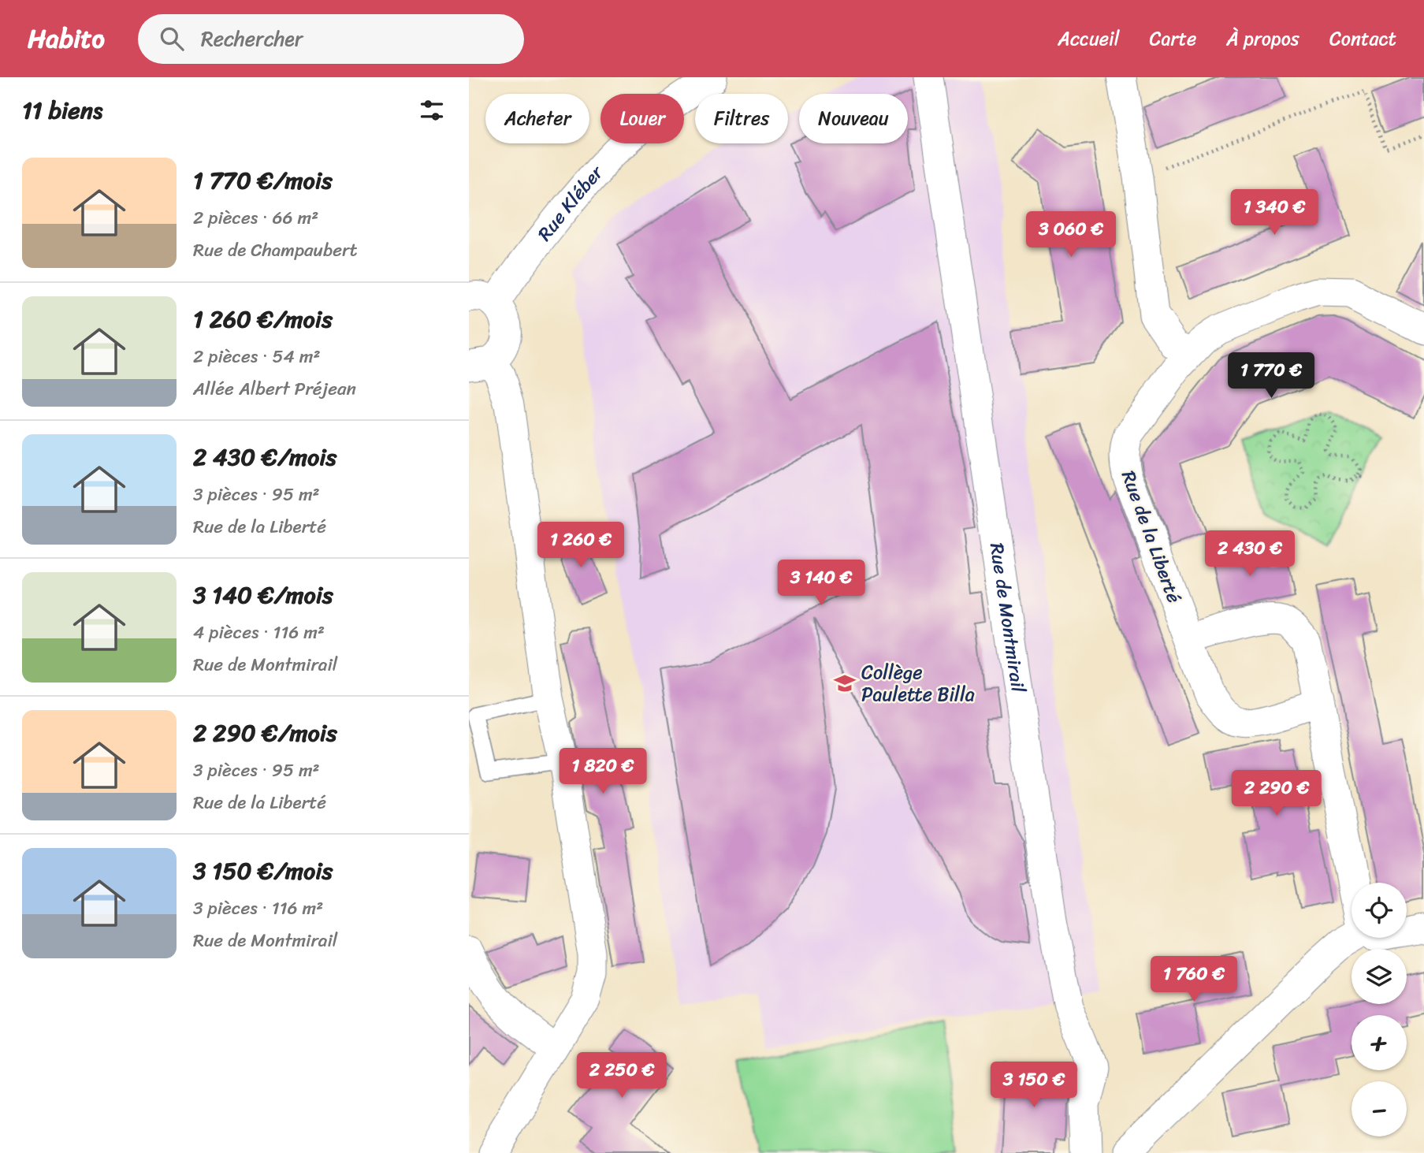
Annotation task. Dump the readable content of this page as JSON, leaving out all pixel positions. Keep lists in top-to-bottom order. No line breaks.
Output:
{"streets":{"street":["Rue Kléber","Rue de la Liberté","Rue de Montmirail"]},"places":{"school or university":["Collège Paulette Billa"]},"page":{"header":"Habito","search":"Rechercher","nav":["Accueil","Carte","À propos","Contact"],"heading":"11 biens","chip":["Acheter","Louer","Filtres","Nouveau"],"list":[{"name":"1 770 €/mois","note":"2 pièces · 66 m² · Rue de Champaubert"},{"name":"1 260 €/mois","note":"2 pièces · 54 m² · Allée Albert Préjean"},{"name":"2 430 €/mois","note":"3 pièces · 95 m² · Rue de la Liberté"},{"name":"3 140 €/mois","note":"4 pièces · 116 m² · Rue de Montmirail"},{"name":"2 290 €/mois","note":"3 pièces · 95 m² · Rue de la Liberté"},{"name":"3 150 €/mois","note":"3 pièces · 116 m² · Rue de Montmirail"}],"price":["1 340 €","3 060 €","1 770 €","1 260 €","2 430 €","3 140 €","1 820 €","2 290 €","1 760 €","2 250 €","3 150 €"],"map_buttons":["+","−"]}}
